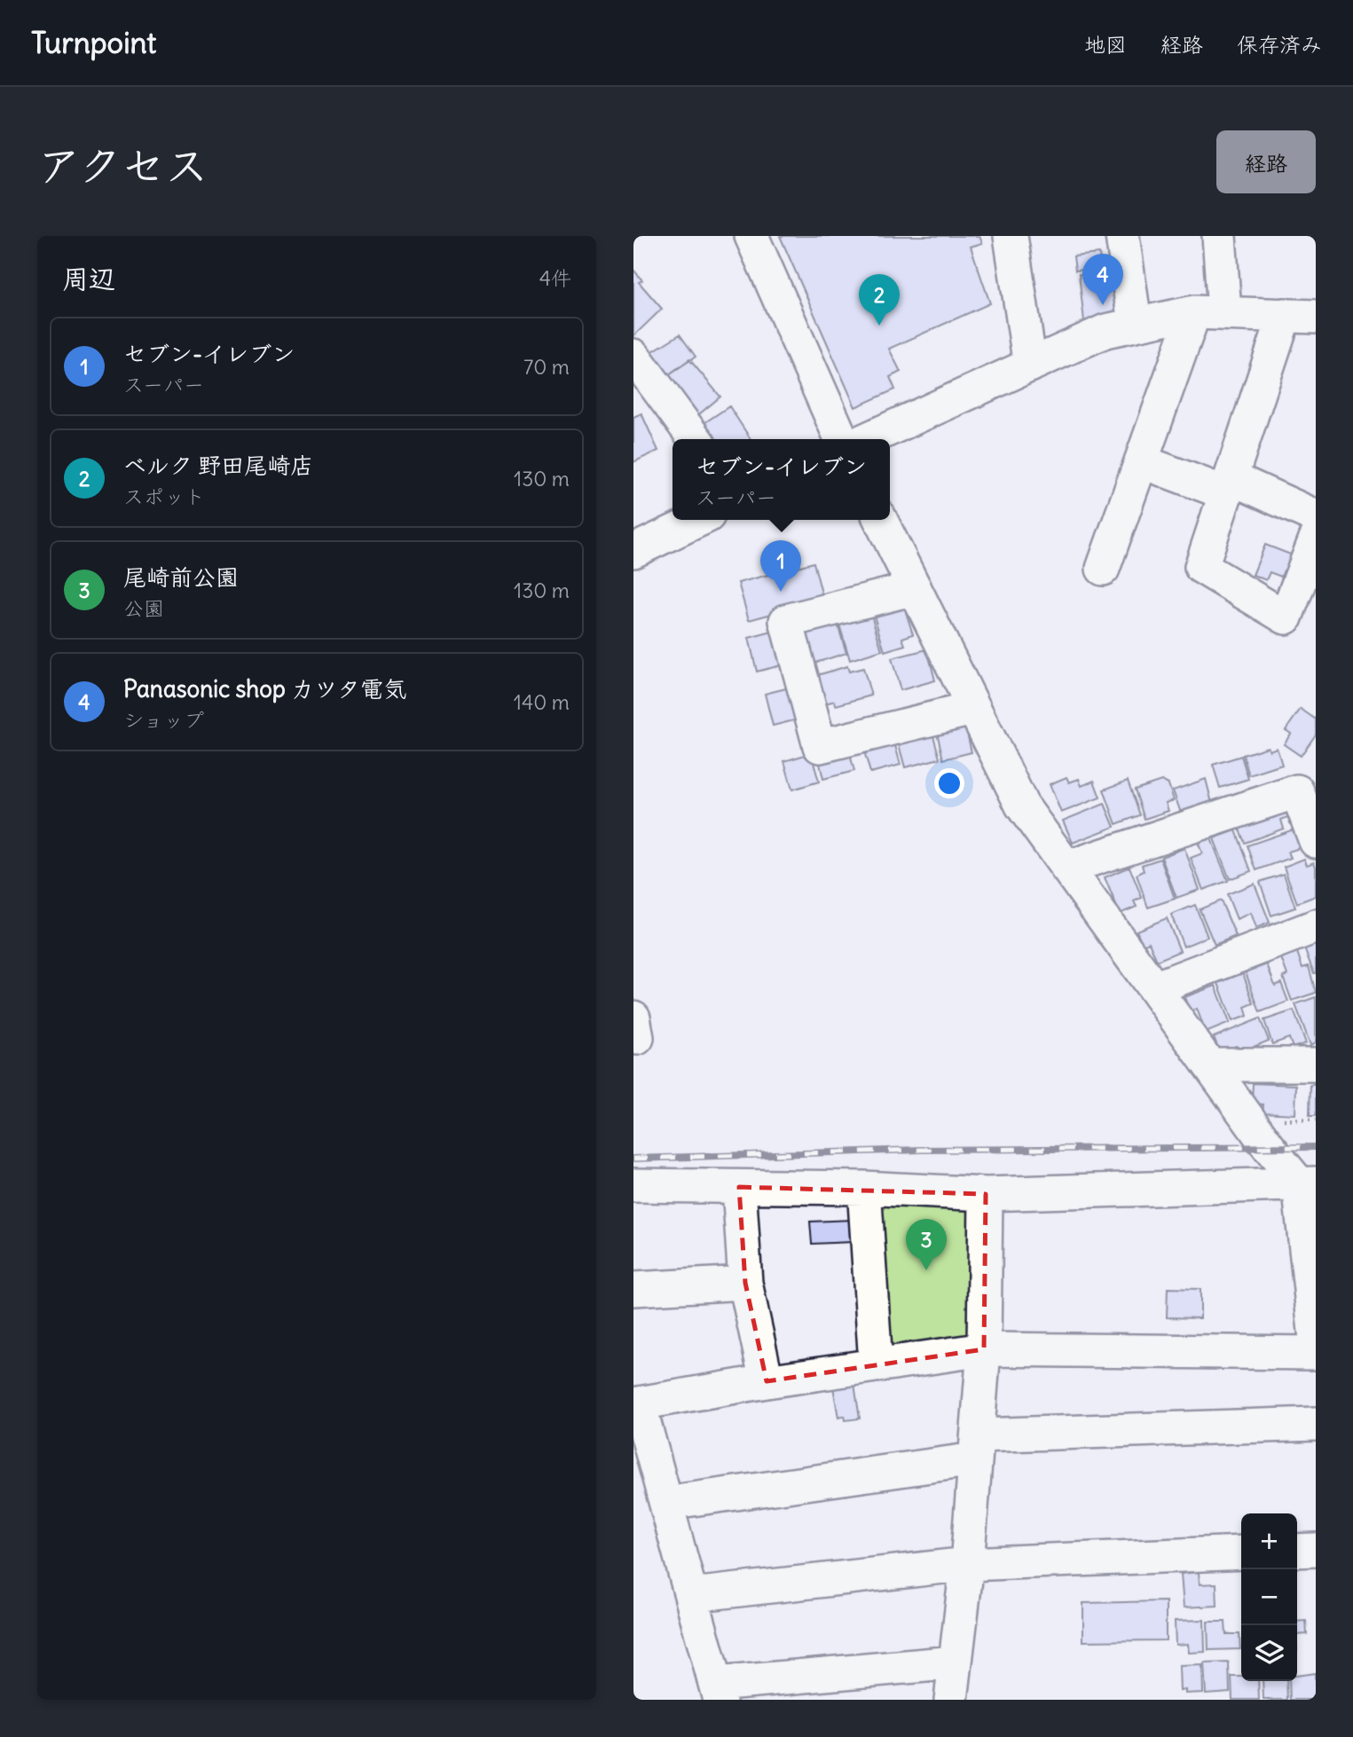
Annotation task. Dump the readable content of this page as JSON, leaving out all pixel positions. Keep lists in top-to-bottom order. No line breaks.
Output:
{"page":{"header":"Turnpoint","nav":["地図","経路","保存済み"],"title":"アクセス","buttons":"経路","heading":["周辺","4件"],"pins":["4","2","1","3"],"list":[{"mark":"1","name":"セブン-イレブン","note":"スーパー","value":"70 m"},{"mark":"2","name":"ベルク 野田尾崎店","note":"スポット","value":"130 m"},{"mark":"3","name":"尾崎前公園","note":"公園","value":"130 m"},{"mark":"4","name":"Panasonic shop カツタ電気","note":"ショップ","value":"140 m"}],"popup":["セブン-イレブン","スーパー"],"map_buttons":["+","−"]}}
